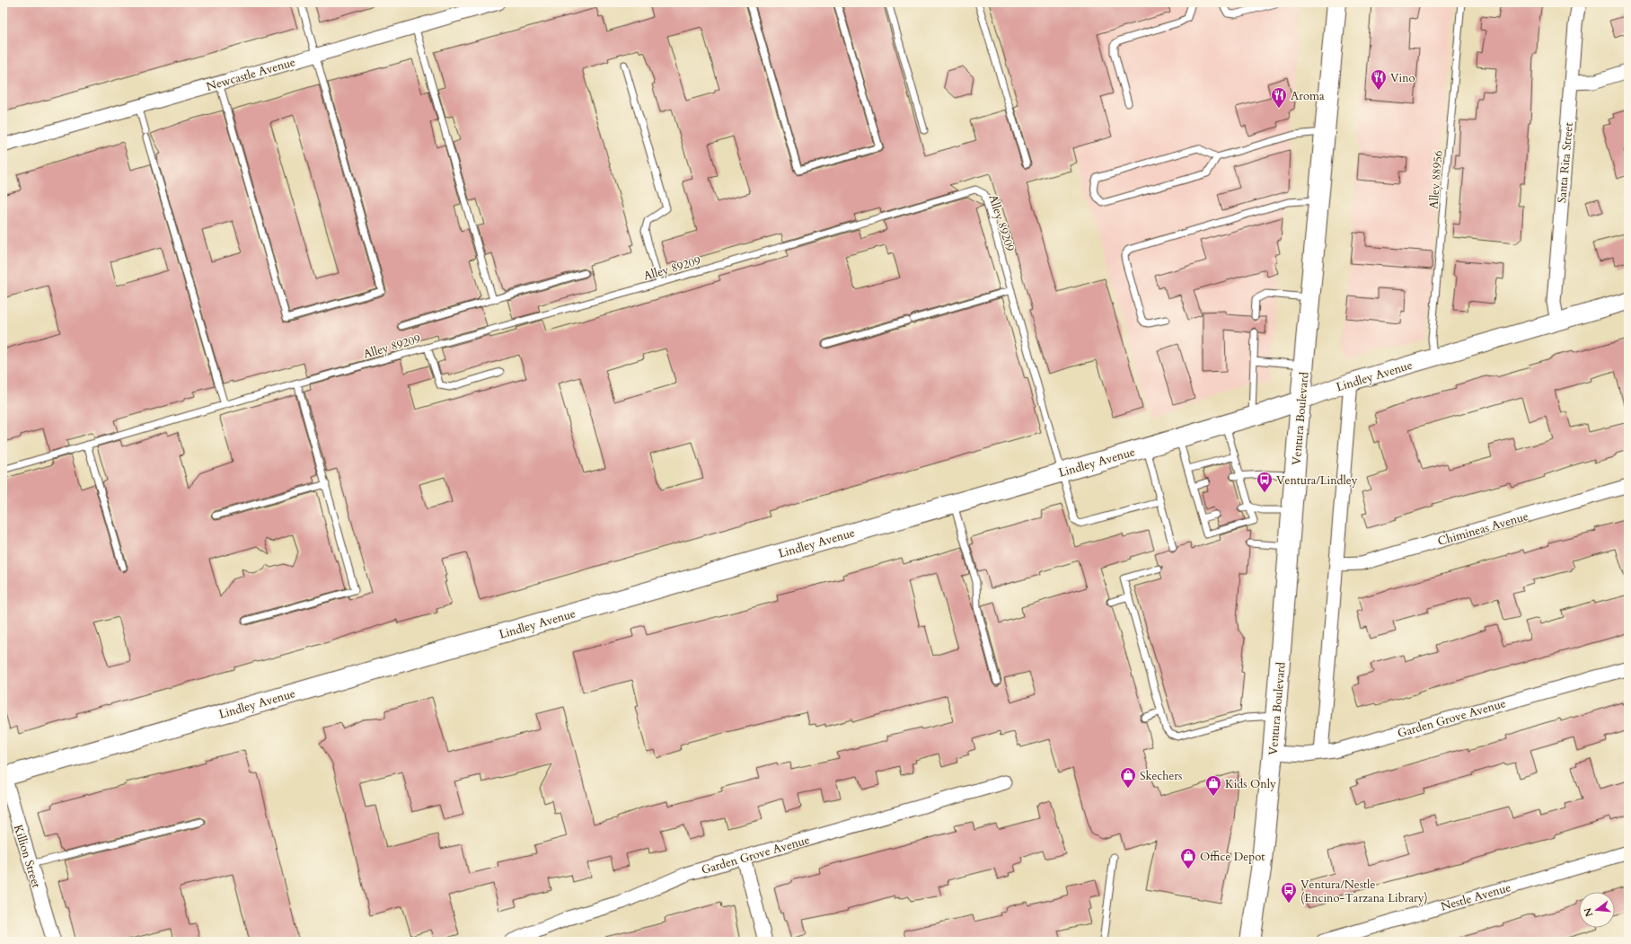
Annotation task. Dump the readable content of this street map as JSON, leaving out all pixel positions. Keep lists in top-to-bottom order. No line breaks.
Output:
{"streets":{"main road":["Lindley Avenue","Ventura Boulevard"],"street":["Newcastle Avenue","Santa Rita Street","Chimineas Avenue","Garden Grove Avenue","Killion Street","Nestle Avenue"],"lane":["Alley 88956","Alley 89209"]},"crossings":[["Santa Rita Street","Lindley Avenue"],["Alley 88956","Lindley Avenue"],["Alley 89209","Lindley Avenue"],["Lindley Avenue","Ventura Boulevard"],["Lindley Avenue","Killion Street"],["Ventura Boulevard","Garden Grove Avenue"]],"places":{"restaurant":["Vino","Aroma"],"bus stop":["Ventura/Lindley","Ventura/Nestle (Encino-Tarzana Library)"],"shop":["Skechers","Kids Only","Office Depot"]},"north":"left"}
